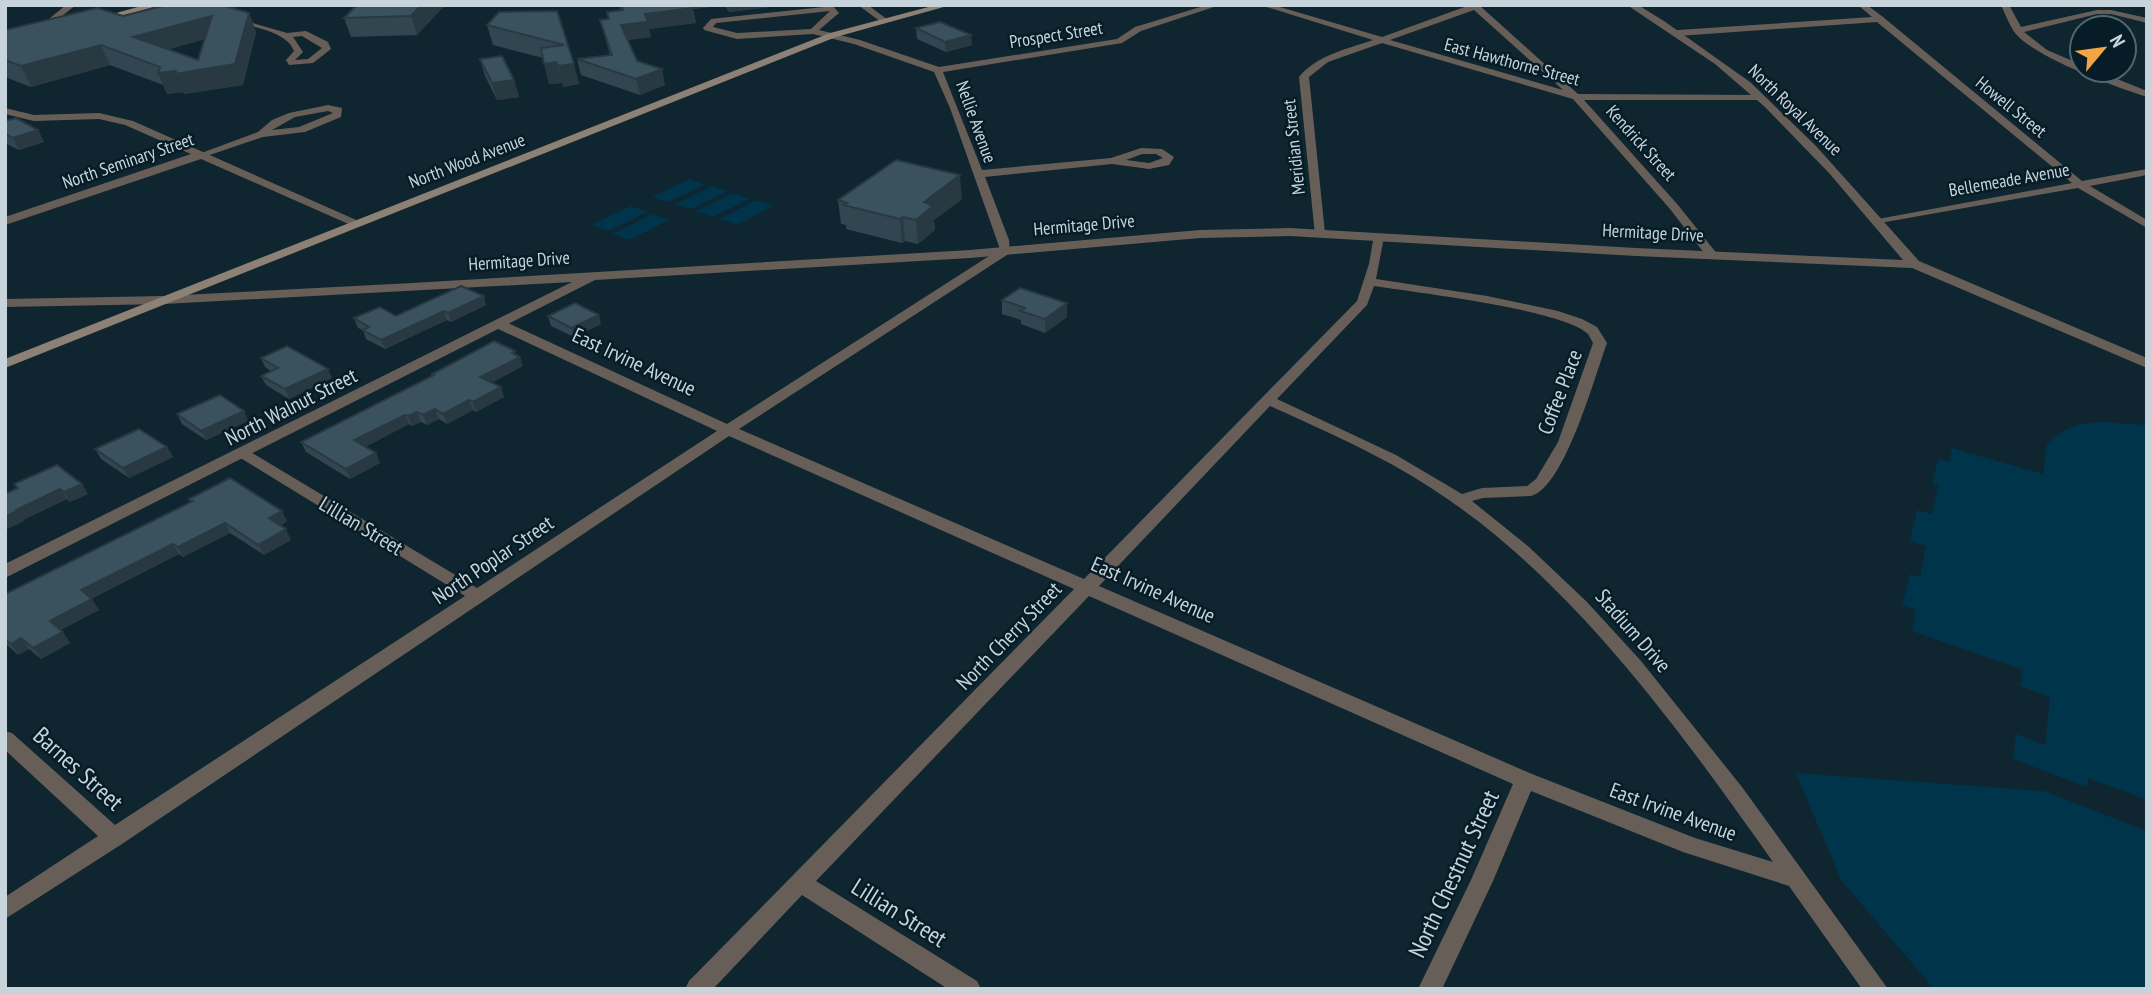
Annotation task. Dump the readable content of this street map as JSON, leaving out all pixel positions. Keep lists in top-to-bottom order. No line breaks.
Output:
{"streets":{"main road":["North Wood Avenue"],"street":["Prospect Street","East Hawthorne Street","Howell Street","North Royal Avenue","Nellie Avenue","Kendrick Street","Meridian Street","North Seminary Street","Bellemeade Avenue","Hermitage Drive","East Irvine Avenue","Coffee Place","North Walnut Street","Lillian Street","North Poplar Street","Stadium Drive","North Cherry Street","Barnes Street","North Chestnut Street"]},"crossings":[["Prospect Street","Nellie Avenue"],["East Hawthorne Street","North Royal Avenue"],["East Hawthorne Street","Kendrick Street"],["East Hawthorne Street","Meridian Street"],["Howell Street","Bellemeade Avenue"],["North Royal Avenue","Bellemeade Avenue"],["North Royal Avenue","Hermitage Drive"],["Nellie Avenue","North Wood Avenue"],["Nellie Avenue","Hermitage Drive"],["Nellie Avenue","North Poplar Street"],["Kendrick Street","Meridian Street"],["Kendrick Street","Hermitage Drive"],["Meridian Street","Hermitage Drive"],["North Wood Avenue","Hermitage Drive"],["Hermitage Drive","North Walnut Street"],["Hermitage Drive","North Poplar Street"],["Hermitage Drive","North Cherry Street"],["East Irvine Avenue","North Walnut Street"],["East Irvine Avenue","North Poplar Street"],["East Irvine Avenue","Stadium Drive"],["East Irvine Avenue","North Cherry Street"],["East Irvine Avenue","North Chestnut Street"],["Coffee Place","Stadium Drive"],["Coffee Place","North Cherry Street"],["North Walnut Street","Lillian Street"],["Lillian Street","North Poplar Street"],["Lillian Street","North Cherry Street"],["North Poplar Street","Barnes Street"],["Stadium Drive","North Cherry Street"]],"north":"top right"}
